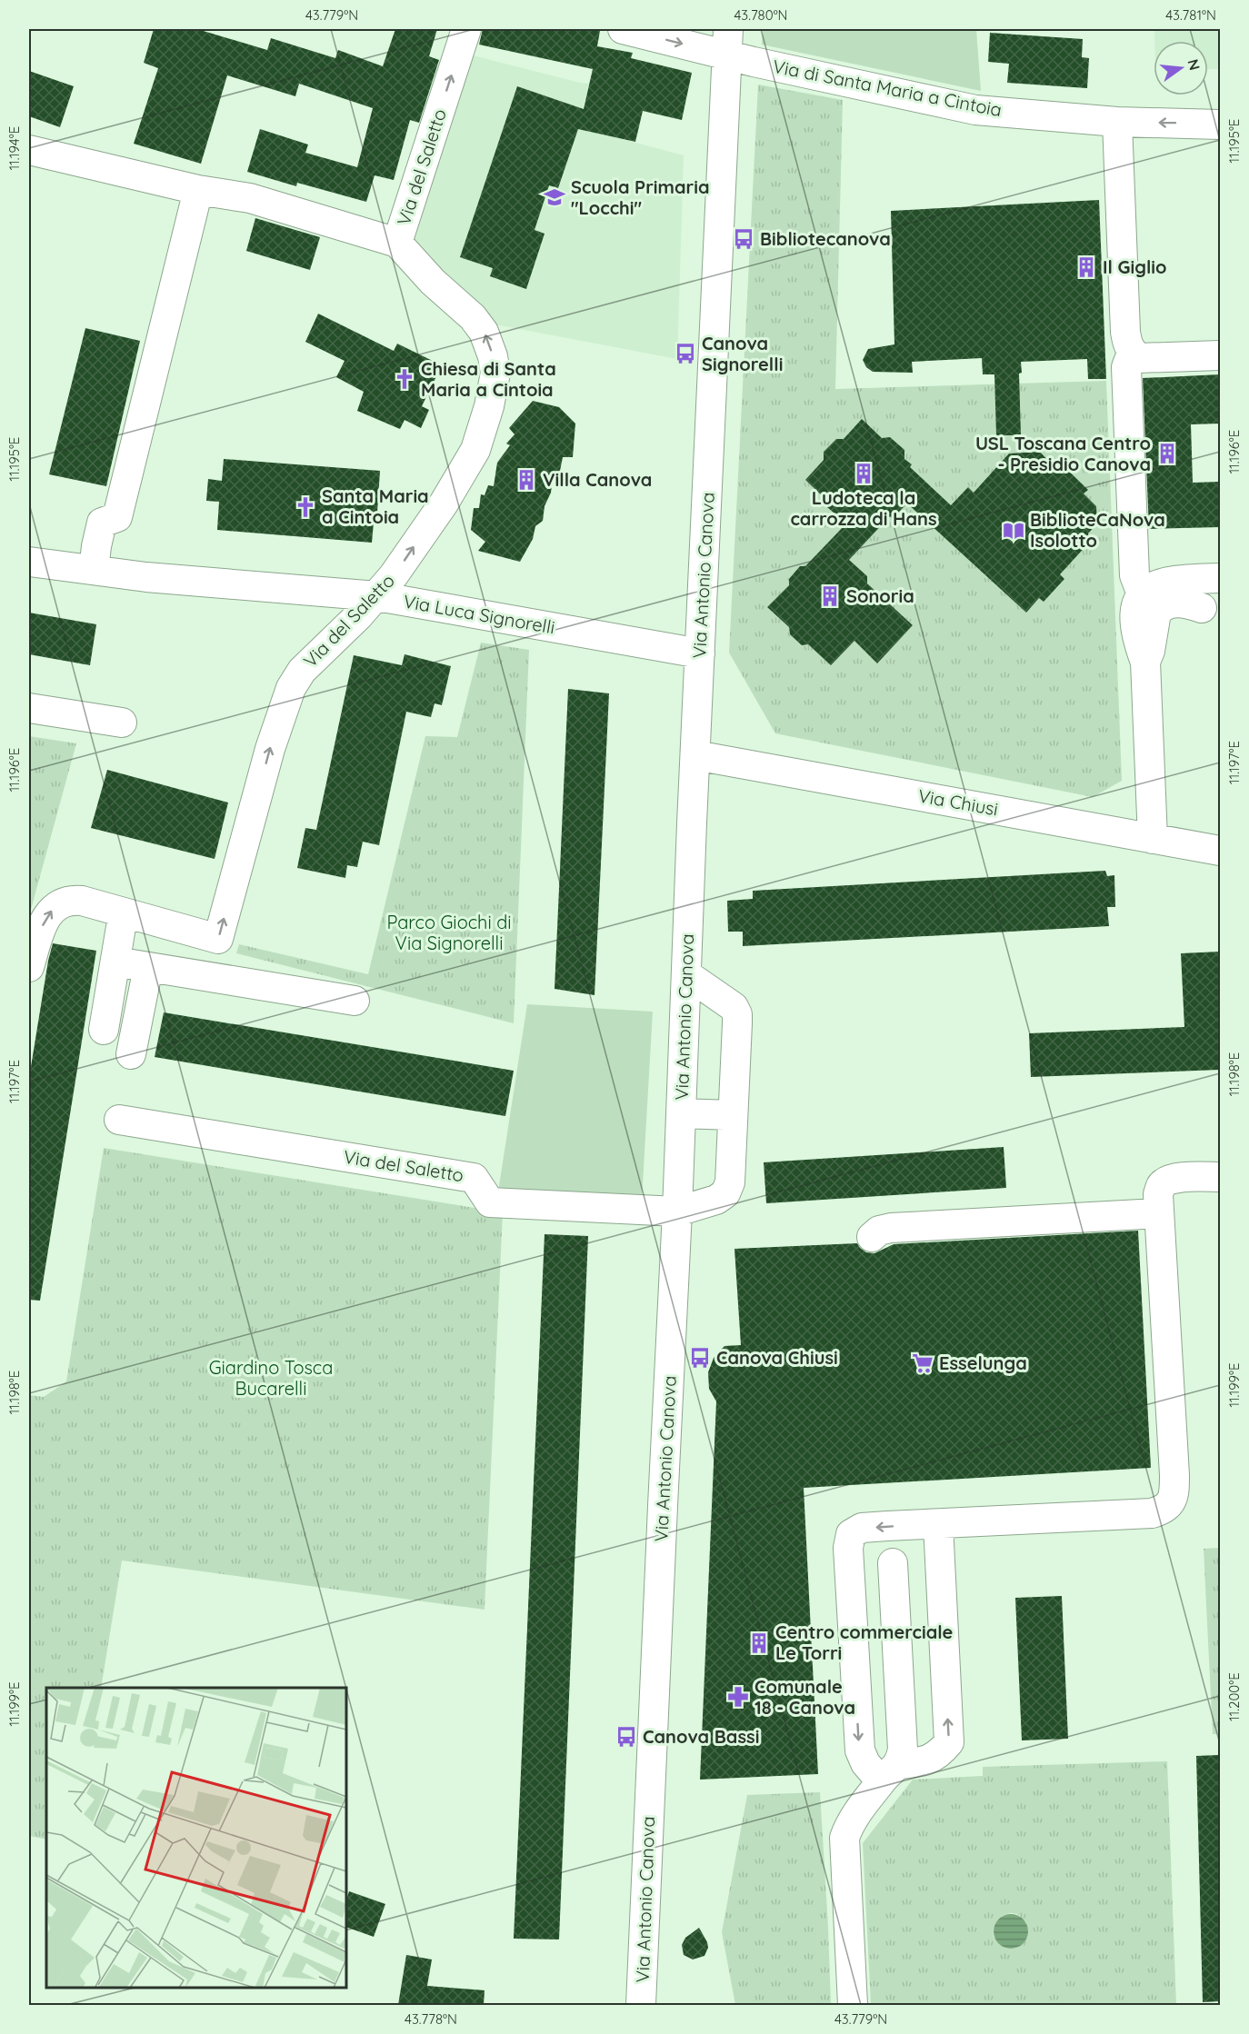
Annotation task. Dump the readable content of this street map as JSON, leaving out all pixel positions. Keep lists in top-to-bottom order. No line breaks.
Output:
{"streets":{"street":["Via di Santa Maria a Cintoia","Via del Saletto","Via Antonio Canova","Via Luca Signorelli","Via Chiusi"]},"crossings":[["Via di Santa Maria a Cintoia","Via Antonio Canova"],["Via del Saletto","Via Antonio Canova"],["Via del Saletto","Via Luca Signorelli"],["Via Antonio Canova","Via Luca Signorelli"],["Via Antonio Canova","Via Chiusi"]],"one_way":["Via del Saletto"],"parks":["Parco Giochi di Via Signorelli","Giardino Tosca Bucarelli"],"places":{"school or university":["Scuola Primaria \"Locchi\""],"bus stop":["Bibliotecanova","Canova Signorelli","Canova Chiusi","Canova Bassi"],"building":["Il Giglio","USL Toscana Centro - Presidio Canova","Ludoteca la carrozza di Hans","Villa Canova","Sonoria","Centro commerciale Le Torri"],"church":["Chiesa di Santa Maria a Cintoia","Santa Maria a Cintoia"],"library":["BiblioteCaNova Isolotto"],"supermarket":["Esselunga"],"pharmacy":["Comunale 18 - Canova"]},"north":"right","coordinates":["43.779°N","43.780°N","43.781°N","11.195°E","11.194°E","11.196°E","11.197°E","11.198°E","11.199°E","11.200°E","43.778°N"]}
